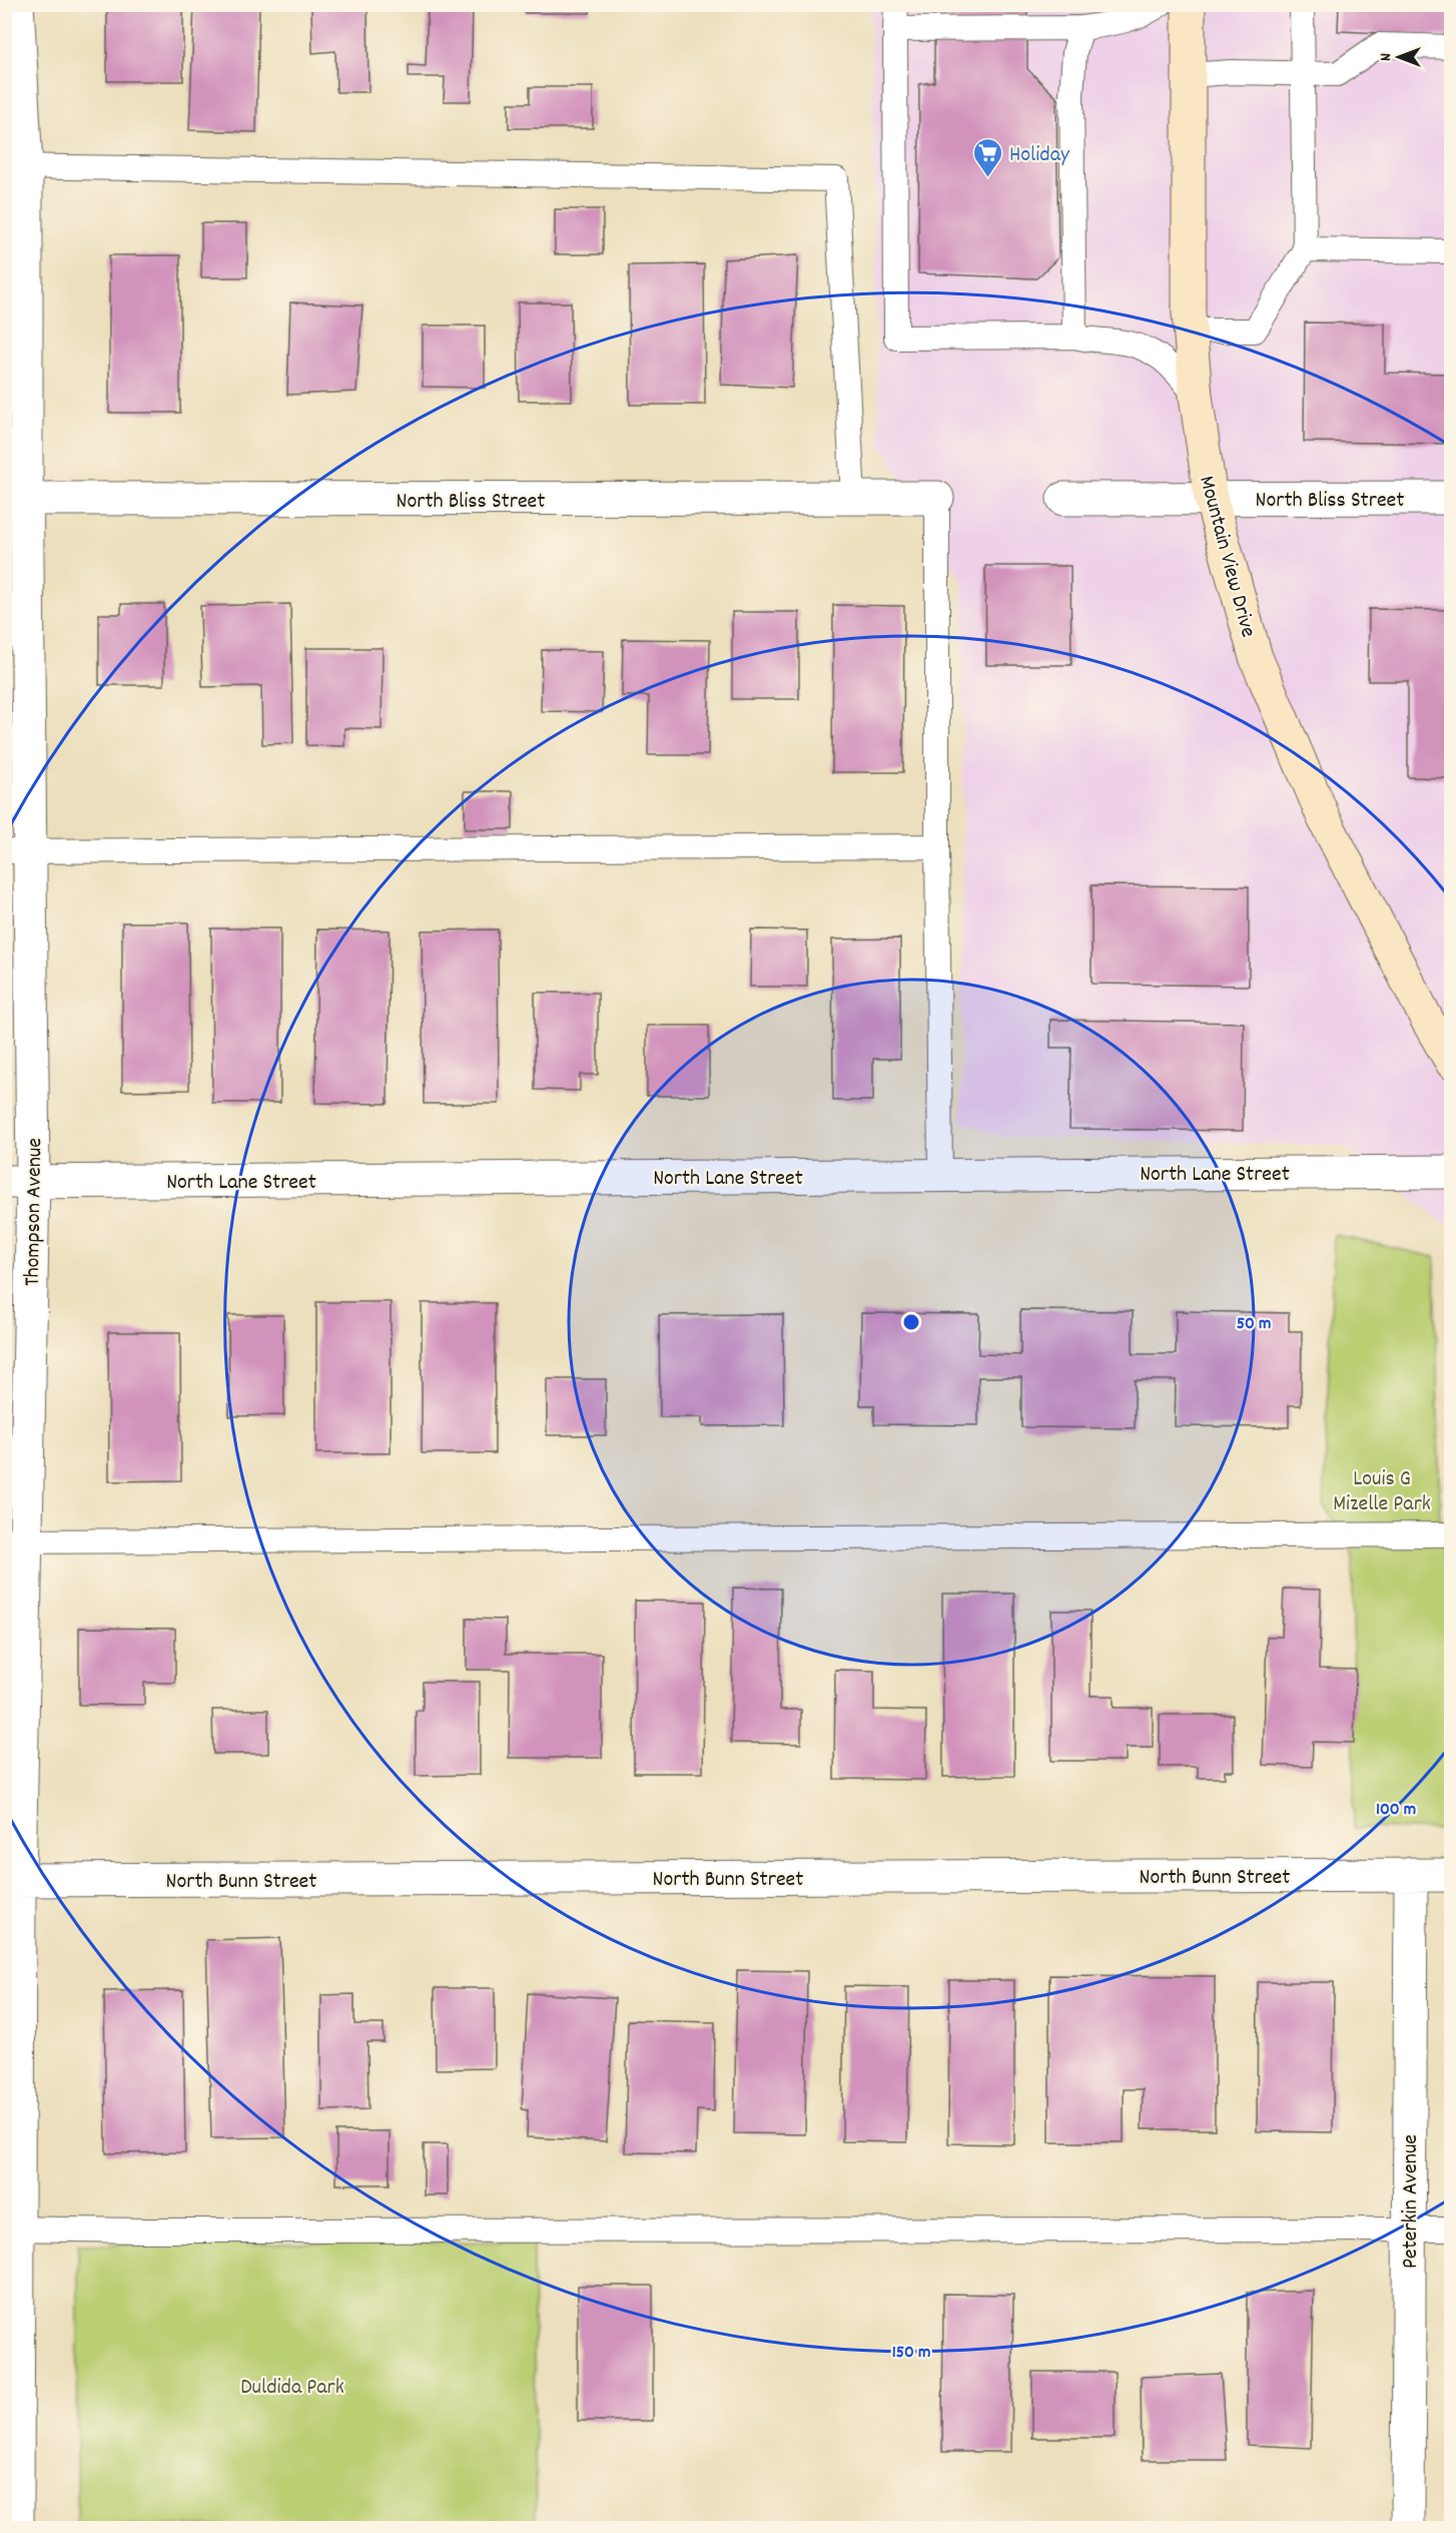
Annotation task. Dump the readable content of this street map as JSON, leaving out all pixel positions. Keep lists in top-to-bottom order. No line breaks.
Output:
{"streets":{"street":["North Bliss Street","Mountain View Drive","North Lane Street","Thompson Avenue","North Bunn Street","Peterkin Avenue"]},"crossings":[["North Bliss Street","Mountain View Drive"],["North Bliss Street","Thompson Avenue"],["North Lane Street","Thompson Avenue"],["Thompson Avenue","North Bunn Street"],["North Bunn Street","Peterkin Avenue"]],"parks":["Louis G Mizelle Park","Duldida Park"],"places":{"supermarket":["Holiday"]},"north":"left","rings":["50 m","100 m","150 m"]}
